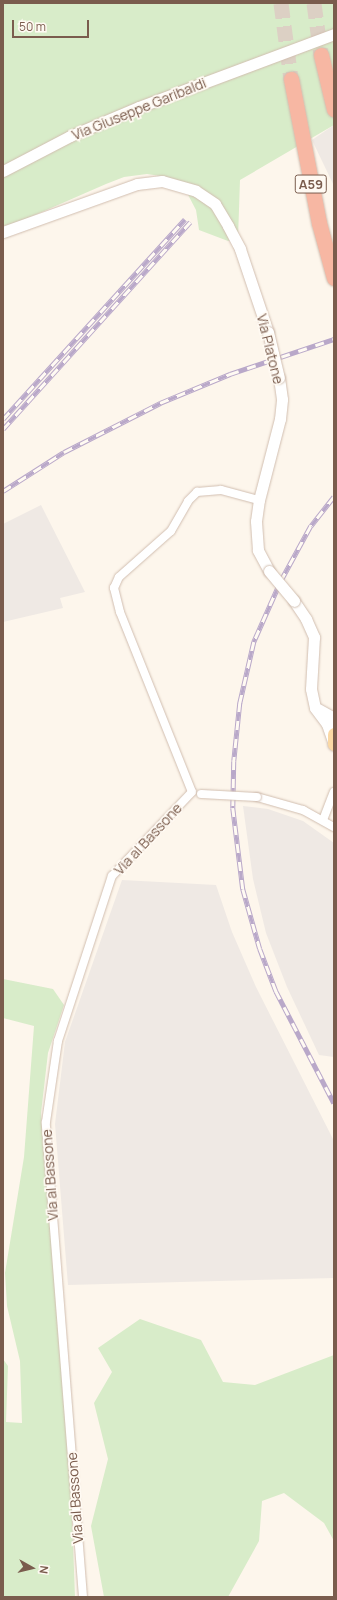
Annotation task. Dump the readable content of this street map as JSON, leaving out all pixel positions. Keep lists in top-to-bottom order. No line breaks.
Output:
{"streets":{"highway":["A59"],"street":["Via Giuseppe Garibaldi","Via Platone","Via al Bassone"]},"scale_bar":"50 m","north":"right"}
